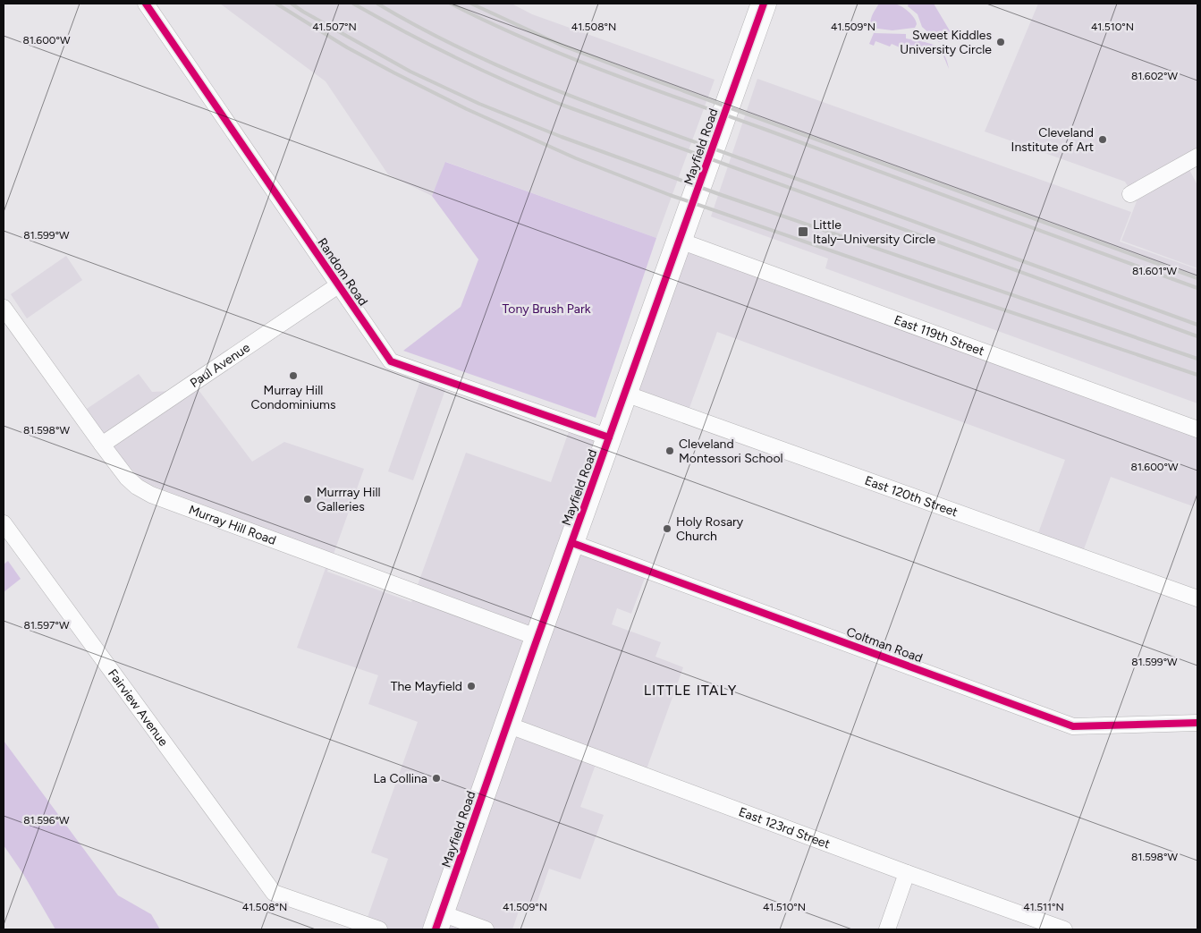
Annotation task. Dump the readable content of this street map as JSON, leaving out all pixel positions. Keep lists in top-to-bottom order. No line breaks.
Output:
{"streets":{"main road":["Mayfield Road"],"street":["Random Road","East 119th Street","Paul Avenue","East 120th Street","Murray Hill Road","Coltman Road","Fairview Avenue","East 123rd Street"]},"crossings":[["Mayfield Road","Random Road"],["Mayfield Road","East 119th Street"],["Mayfield Road","East 120th Street"],["Mayfield Road","Murray Hill Road"],["Mayfield Road","Coltman Road"],["Mayfield Road","East 123rd Street"],["Random Road","Paul Avenue"],["Paul Avenue","Murray Hill Road"]],"districts":["LITTLE ITALY"],"parks":["Tony Brush Park"],"places":{"other":["Sweet Kiddles University Circle","Cleveland Institute of Art","Murray Hill Condominiums","Cleveland Montessori School","Murrray Hill Galleries","Holy Rosary Church","The Mayfield","La Collina"],"transit":["Little Italy–University Circle"]},"coordinates":["41.507°N","41.508°N","41.509°N","41.510°N","81.600°W","81.602°W","81.599°W","81.601°W","81.598°W","81.597°W","81.596°W","41.511°N"]}
